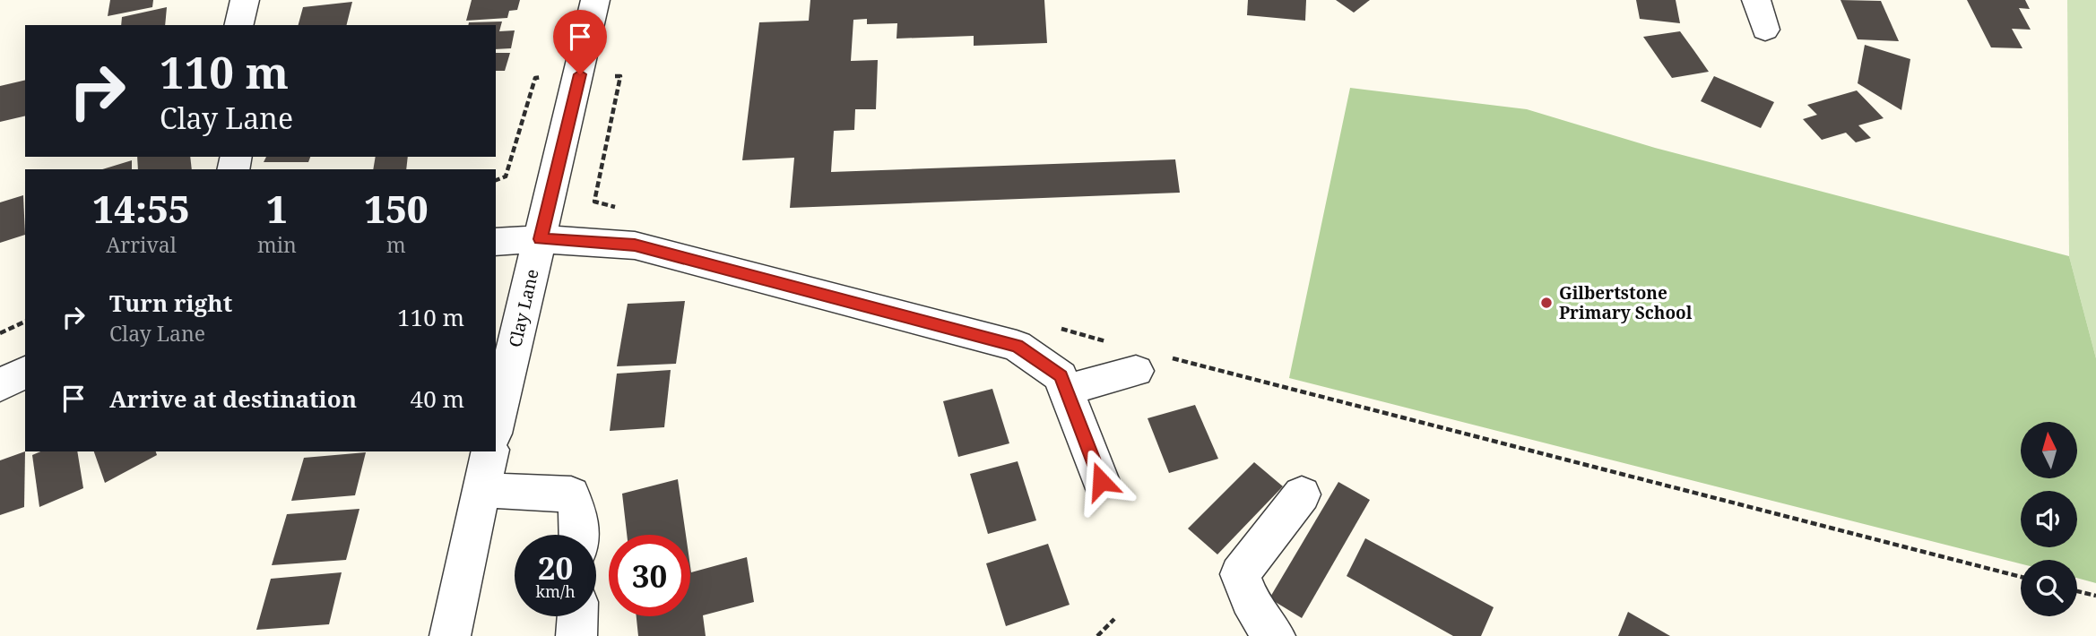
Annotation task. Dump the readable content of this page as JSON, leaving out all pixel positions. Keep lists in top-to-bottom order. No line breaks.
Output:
{"streets":{"street":["Clay Lane"]},"places":["Gilbertstone Primary School"],"north":"top","page":{"turn":["110 m","Clay Lane"],"eta":["14:55","Arrival","1","min","150","m"],"list":[{"name":"Turn right","note":"Clay Lane","value":"110 m"},{"name":"Arrive at destination","value":"40 m"}],"speed":"20 km/h","limit":"30"}}
